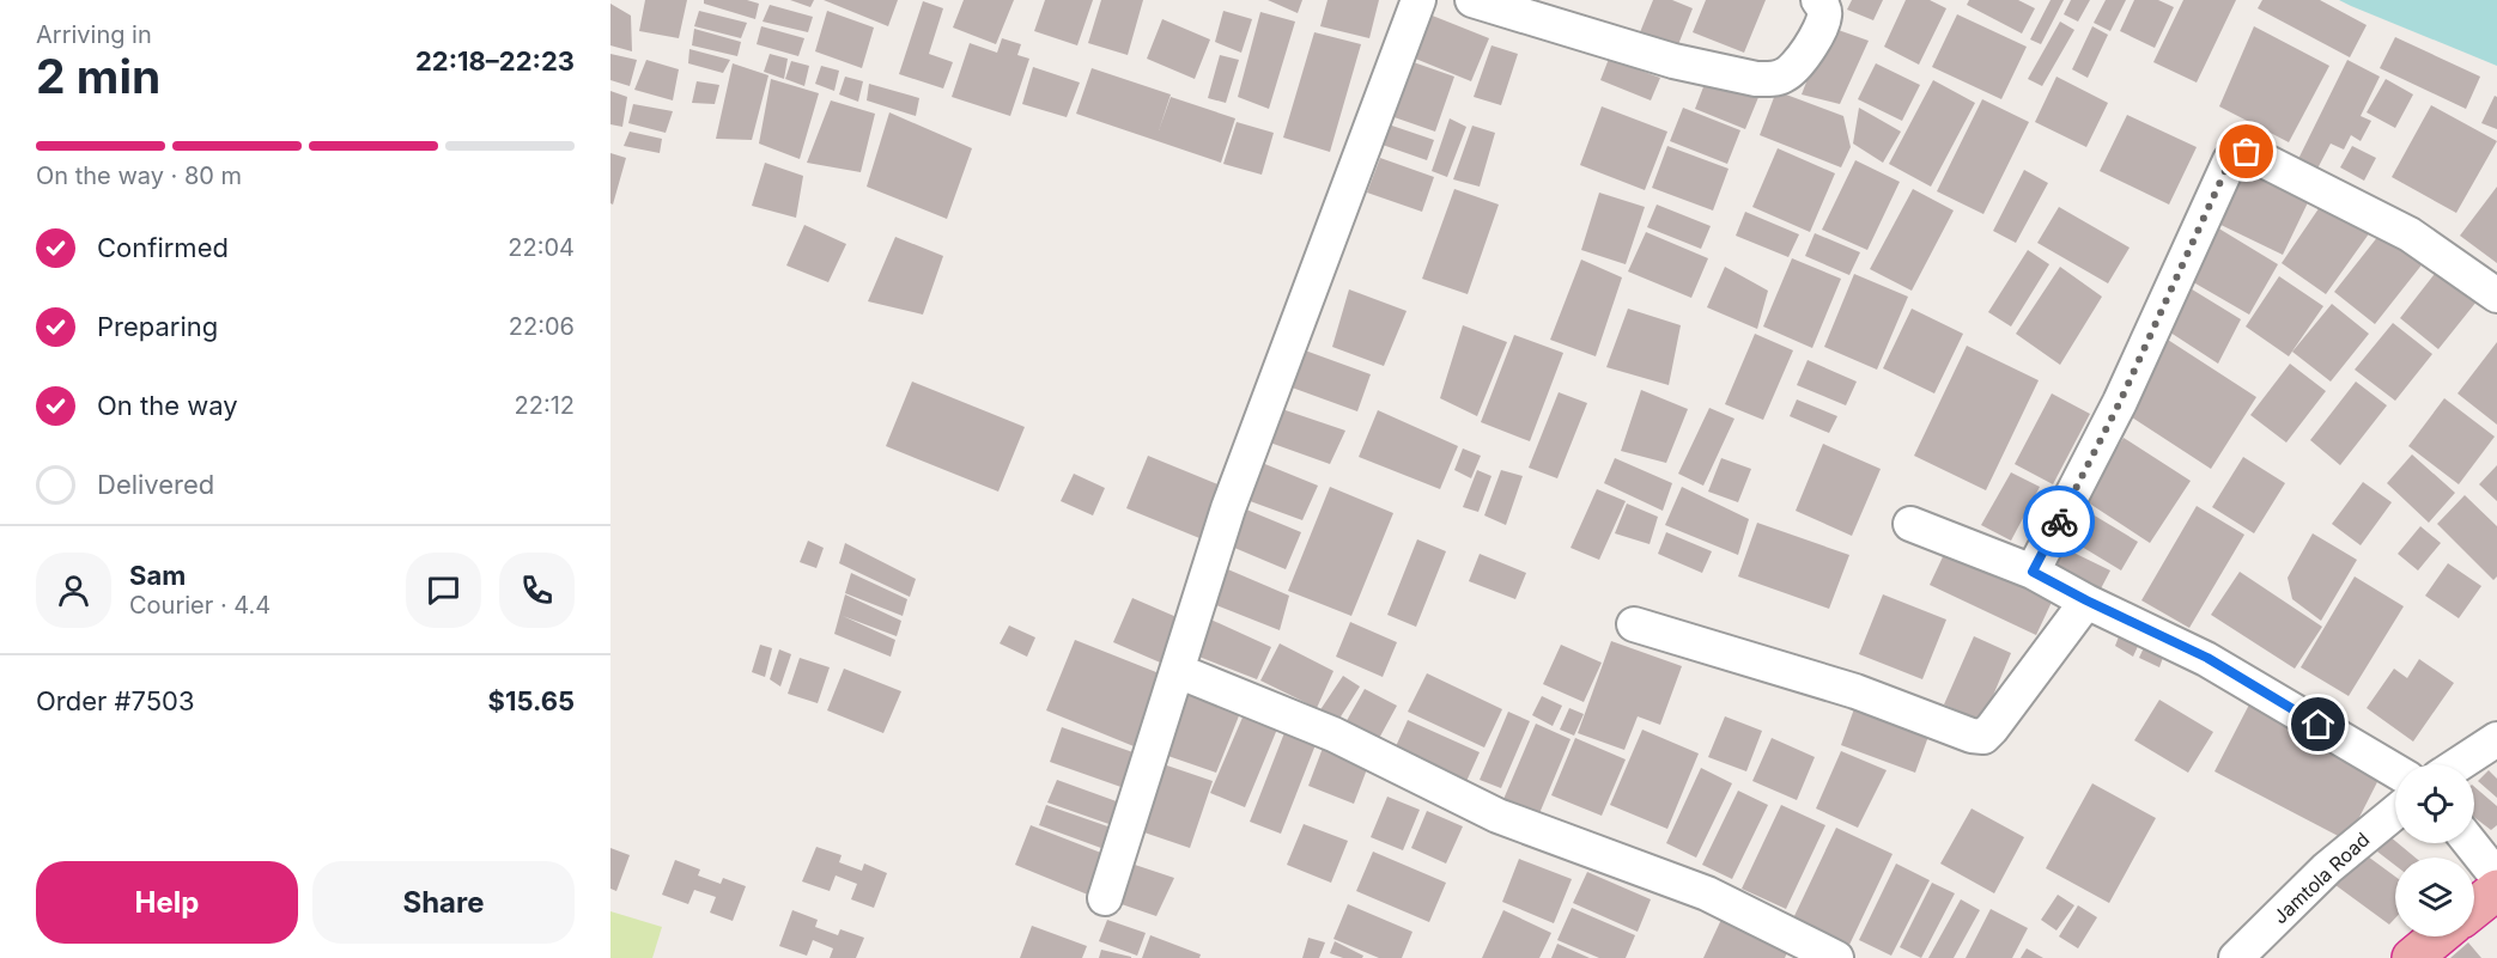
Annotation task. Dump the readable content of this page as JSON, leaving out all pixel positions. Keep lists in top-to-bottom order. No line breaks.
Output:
{"streets":{"street":["Jamtola Road"]},"page":{"heading":["2 min","Arriving in","22:18–22:23"],"panel":["Sam","Courier · 4.4","Order #7503","$15.65"],"bar":"On the way · 80 m","list":[["Confirmed","22:04"],["Preparing","22:06"],["On the way","22:12"],"Delivered"],"buttons":["Help","Share"]}}
